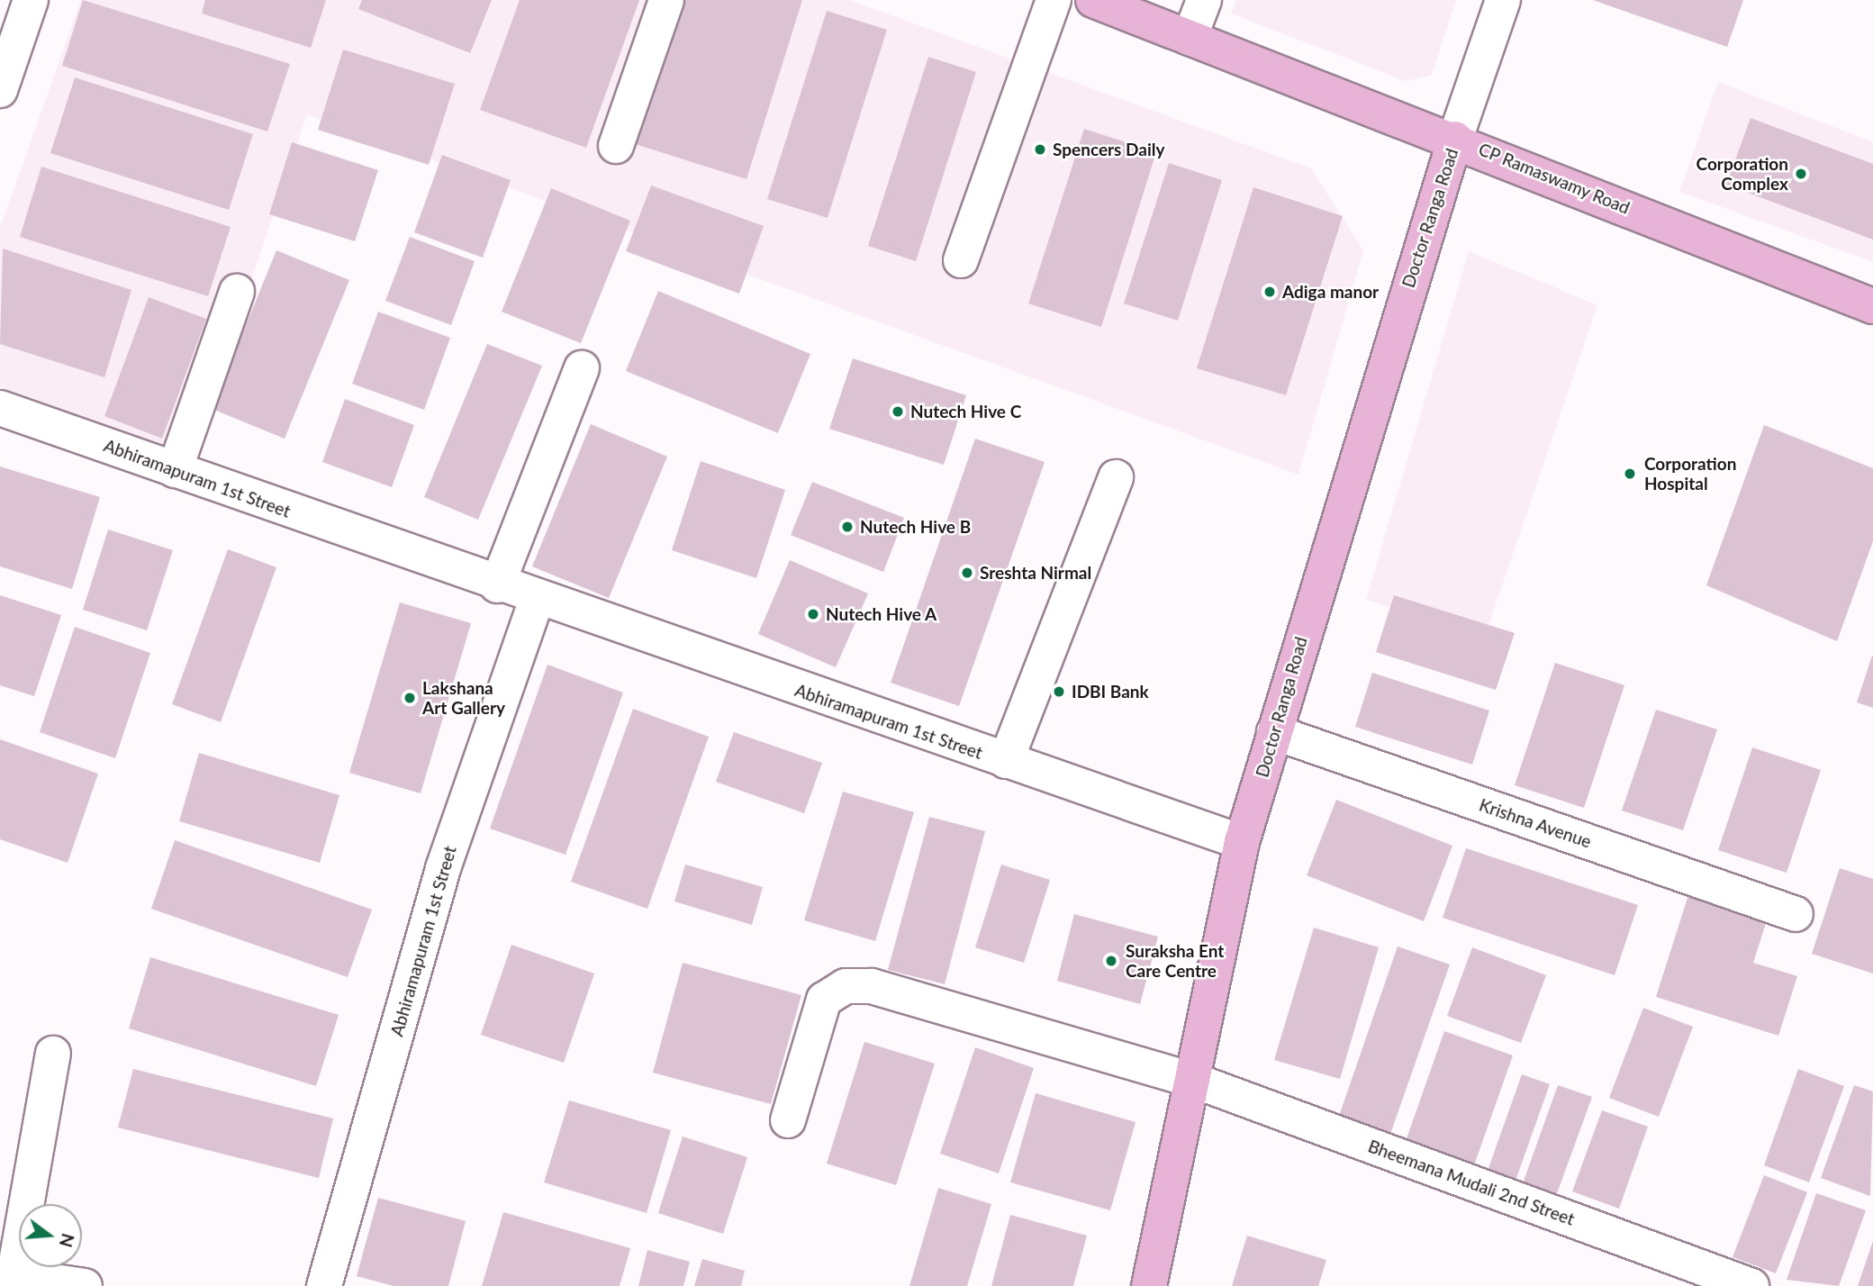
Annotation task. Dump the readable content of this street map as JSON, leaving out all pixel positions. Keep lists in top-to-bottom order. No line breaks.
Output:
{"streets":{"main road":["CP Ramaswamy Road","Doctor Ranga Road"],"street":["Abhiramapuram 1st Street","Krishna Avenue","Bheemana Mudali 2nd Street"]},"crossings":[["CP Ramaswamy Road","Doctor Ranga Road"],["Doctor Ranga Road","Abhiramapuram 1st Street"],["Doctor Ranga Road","Krishna Avenue"],["Doctor Ranga Road","Bheemana Mudali 2nd Street"]],"places":["Spencers Daily","Corporation Complex","Adiga manor","Nutech Hive C","Corporation Hospital","Nutech Hive B","Sreshta Nirmal","Nutech Hive A","IDBI Bank","Lakshana Art Gallery","Suraksha Ent Care Centre"],"north":"right"}
